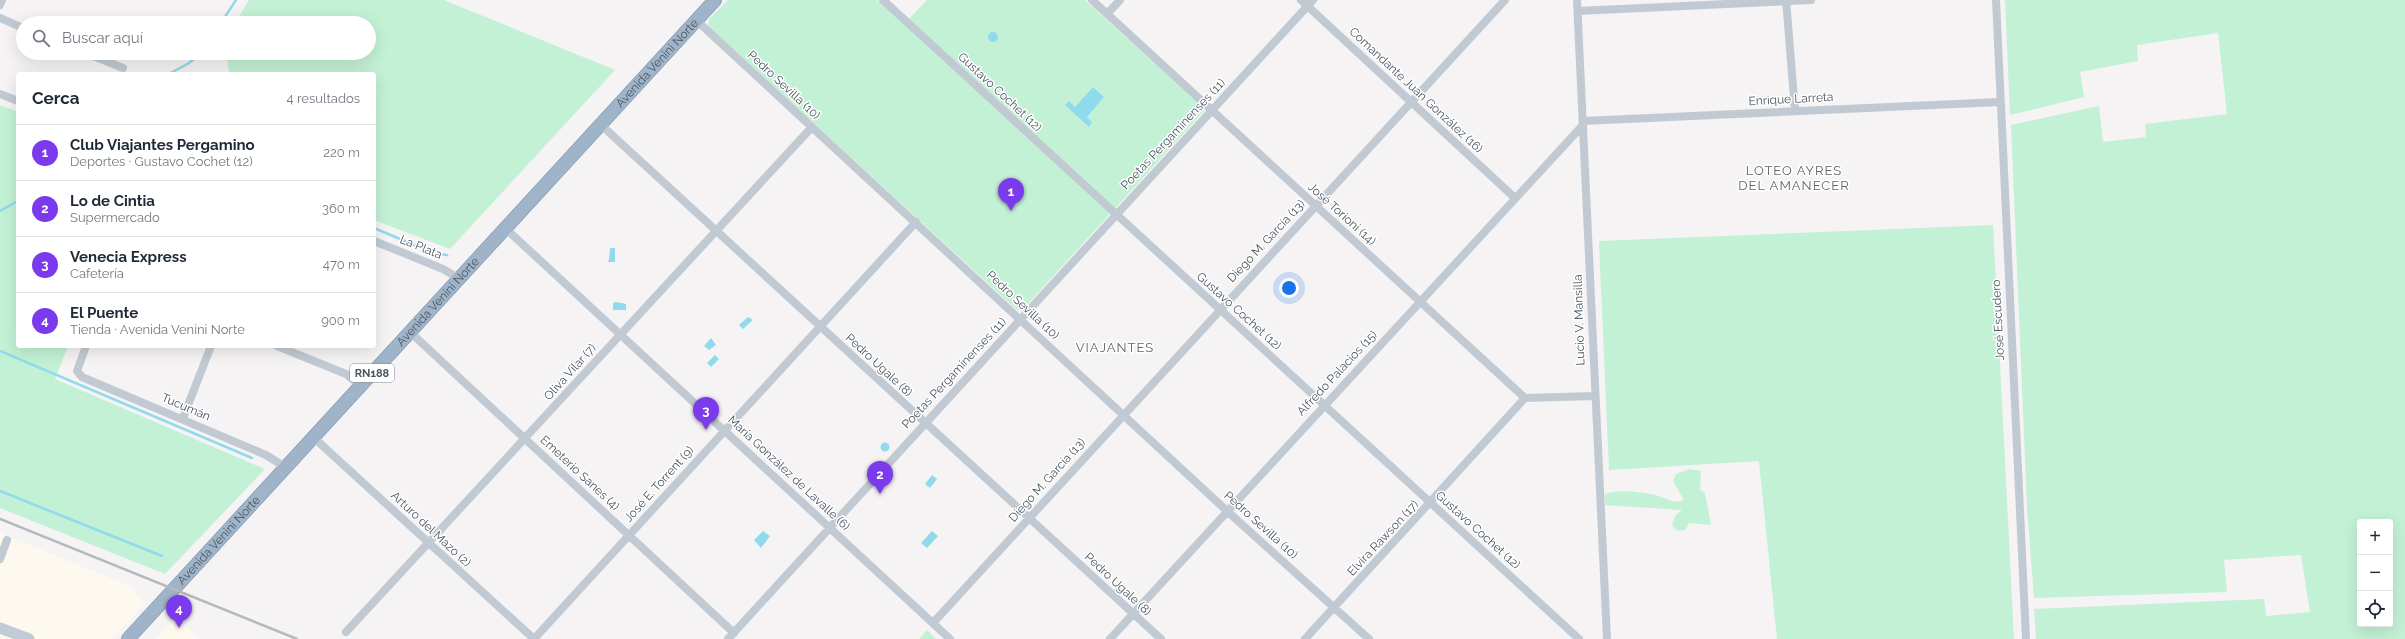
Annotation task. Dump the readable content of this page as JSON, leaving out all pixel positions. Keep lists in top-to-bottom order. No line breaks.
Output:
{"streets":{"highway":["Avenida Venini Norte","RN188"],"street":["Pedro Sevilla (10)","Comandante Juan González (16)","Gustavo Cochet (12)","Enrique Larreta","Poetas Pergaminenses (11)","José Torioni (14)","Diego M. García (13)","La Plata","Lucio V. Mansilla","José Escudero","Pedro Ugale (8)","Oliva Vilar (7)","Alfredo Palacios (15)","Tucumán","Emeterio Sanes (4)","María González de Lavalle (6)","José E. Torrent (9)","Arturo del Mazo (2)","Elvira Rawson (17)"]},"crossings":[["Avenida Venini Norte","Pedro Sevilla (10)"],["Avenida Venini Norte","La Plata"],["Avenida Venini Norte","Pedro Ugale (8)"],["Avenida Venini Norte","Tucumán"],["Avenida Venini Norte","Emeterio Sanes (4)"],["Avenida Venini Norte","María González de Lavalle (6)"],["Avenida Venini Norte","Arturo del Mazo (2)"],["Pedro Sevilla (10)","Poetas Pergaminenses (11)"],["Pedro Sevilla (10)","Diego M. García (13)"],["Pedro Sevilla (10)","Oliva Vilar (7)"],["Pedro Sevilla (10)","Alfredo Palacios (15)"],["Pedro Sevilla (10)","José E. Torrent (9)"],["Pedro Sevilla (10)","Elvira Rawson (17)"],["Comandante Juan González (16)","Poetas Pergaminenses (11)"],["Comandante Juan González (16)","Diego M. García (13)"],["Comandante Juan González (16)","Alfredo Palacios (15)"],["Gustavo Cochet (12)","Poetas Pergaminenses (11)"],["Gustavo Cochet (12)","Diego M. García (13)"],["Gustavo Cochet (12)","Alfredo Palacios (15)"],["Gustavo Cochet (12)","Elvira Rawson (17)"],["Enrique Larreta","Lucio V. Mansilla"],["Enrique Larreta","José Escudero"],["Enrique Larreta","Alfredo Palacios (15)"],["Poetas Pergaminenses (11)","José Torioni (14)"],["Poetas Pergaminenses (11)","Pedro Ugale (8)"],["Poetas Pergaminenses (11)","Emeterio Sanes (4)"],["Poetas Pergaminenses (11)","María González de Lavalle (6)"],["José Torioni (14)","Diego M. García (13)"],["José Torioni (14)","Alfredo Palacios (15)"],["José Torioni (14)","Elvira Rawson (17)"],["Diego M. García (13)","Pedro Ugale (8)"],["Diego M. García (13)","María González de Lavalle (6)"],["Lucio V. Mansilla","Alfredo Palacios (15)"],["Pedro Ugale (8)","Oliva Vilar (7)"],["Pedro Ugale (8)","Alfredo Palacios (15)"],["Pedro Ugale (8)","José E. Torrent (9)"],["Oliva Vilar (7)","Emeterio Sanes (4)"],["Oliva Vilar (7)","María González de Lavalle (6)"],["Oliva Vilar (7)","Arturo del Mazo (2)"],["Emeterio Sanes (4)","José E. Torrent (9)"],["María González de Lavalle (6)","José E. Torrent (9)"],["José E. Torrent (9)","Arturo del Mazo (2)"]],"districts":["LOTEO AYRES DEL AMANECER","VIAJANTES"],"page":{"search":"Buscar aquí","heading":["Cerca","4 resultados"],"list":[{"mark":"1","name":"Club Viajantes Pergamino","note":"Deportes · Gustavo Cochet (12)","value":"220 m"},{"mark":"2","name":"Lo de Cintia","note":"Supermercado","value":"360 m"},{"mark":"3","name":"Venecia Express","note":"Cafetería","value":"470 m"},{"mark":"4","name":"El Puente","note":"Tienda · Avenida Venini Norte","value":"900 m"}],"pins":["1","3","2","4"],"map_buttons":["+","−"]}}
